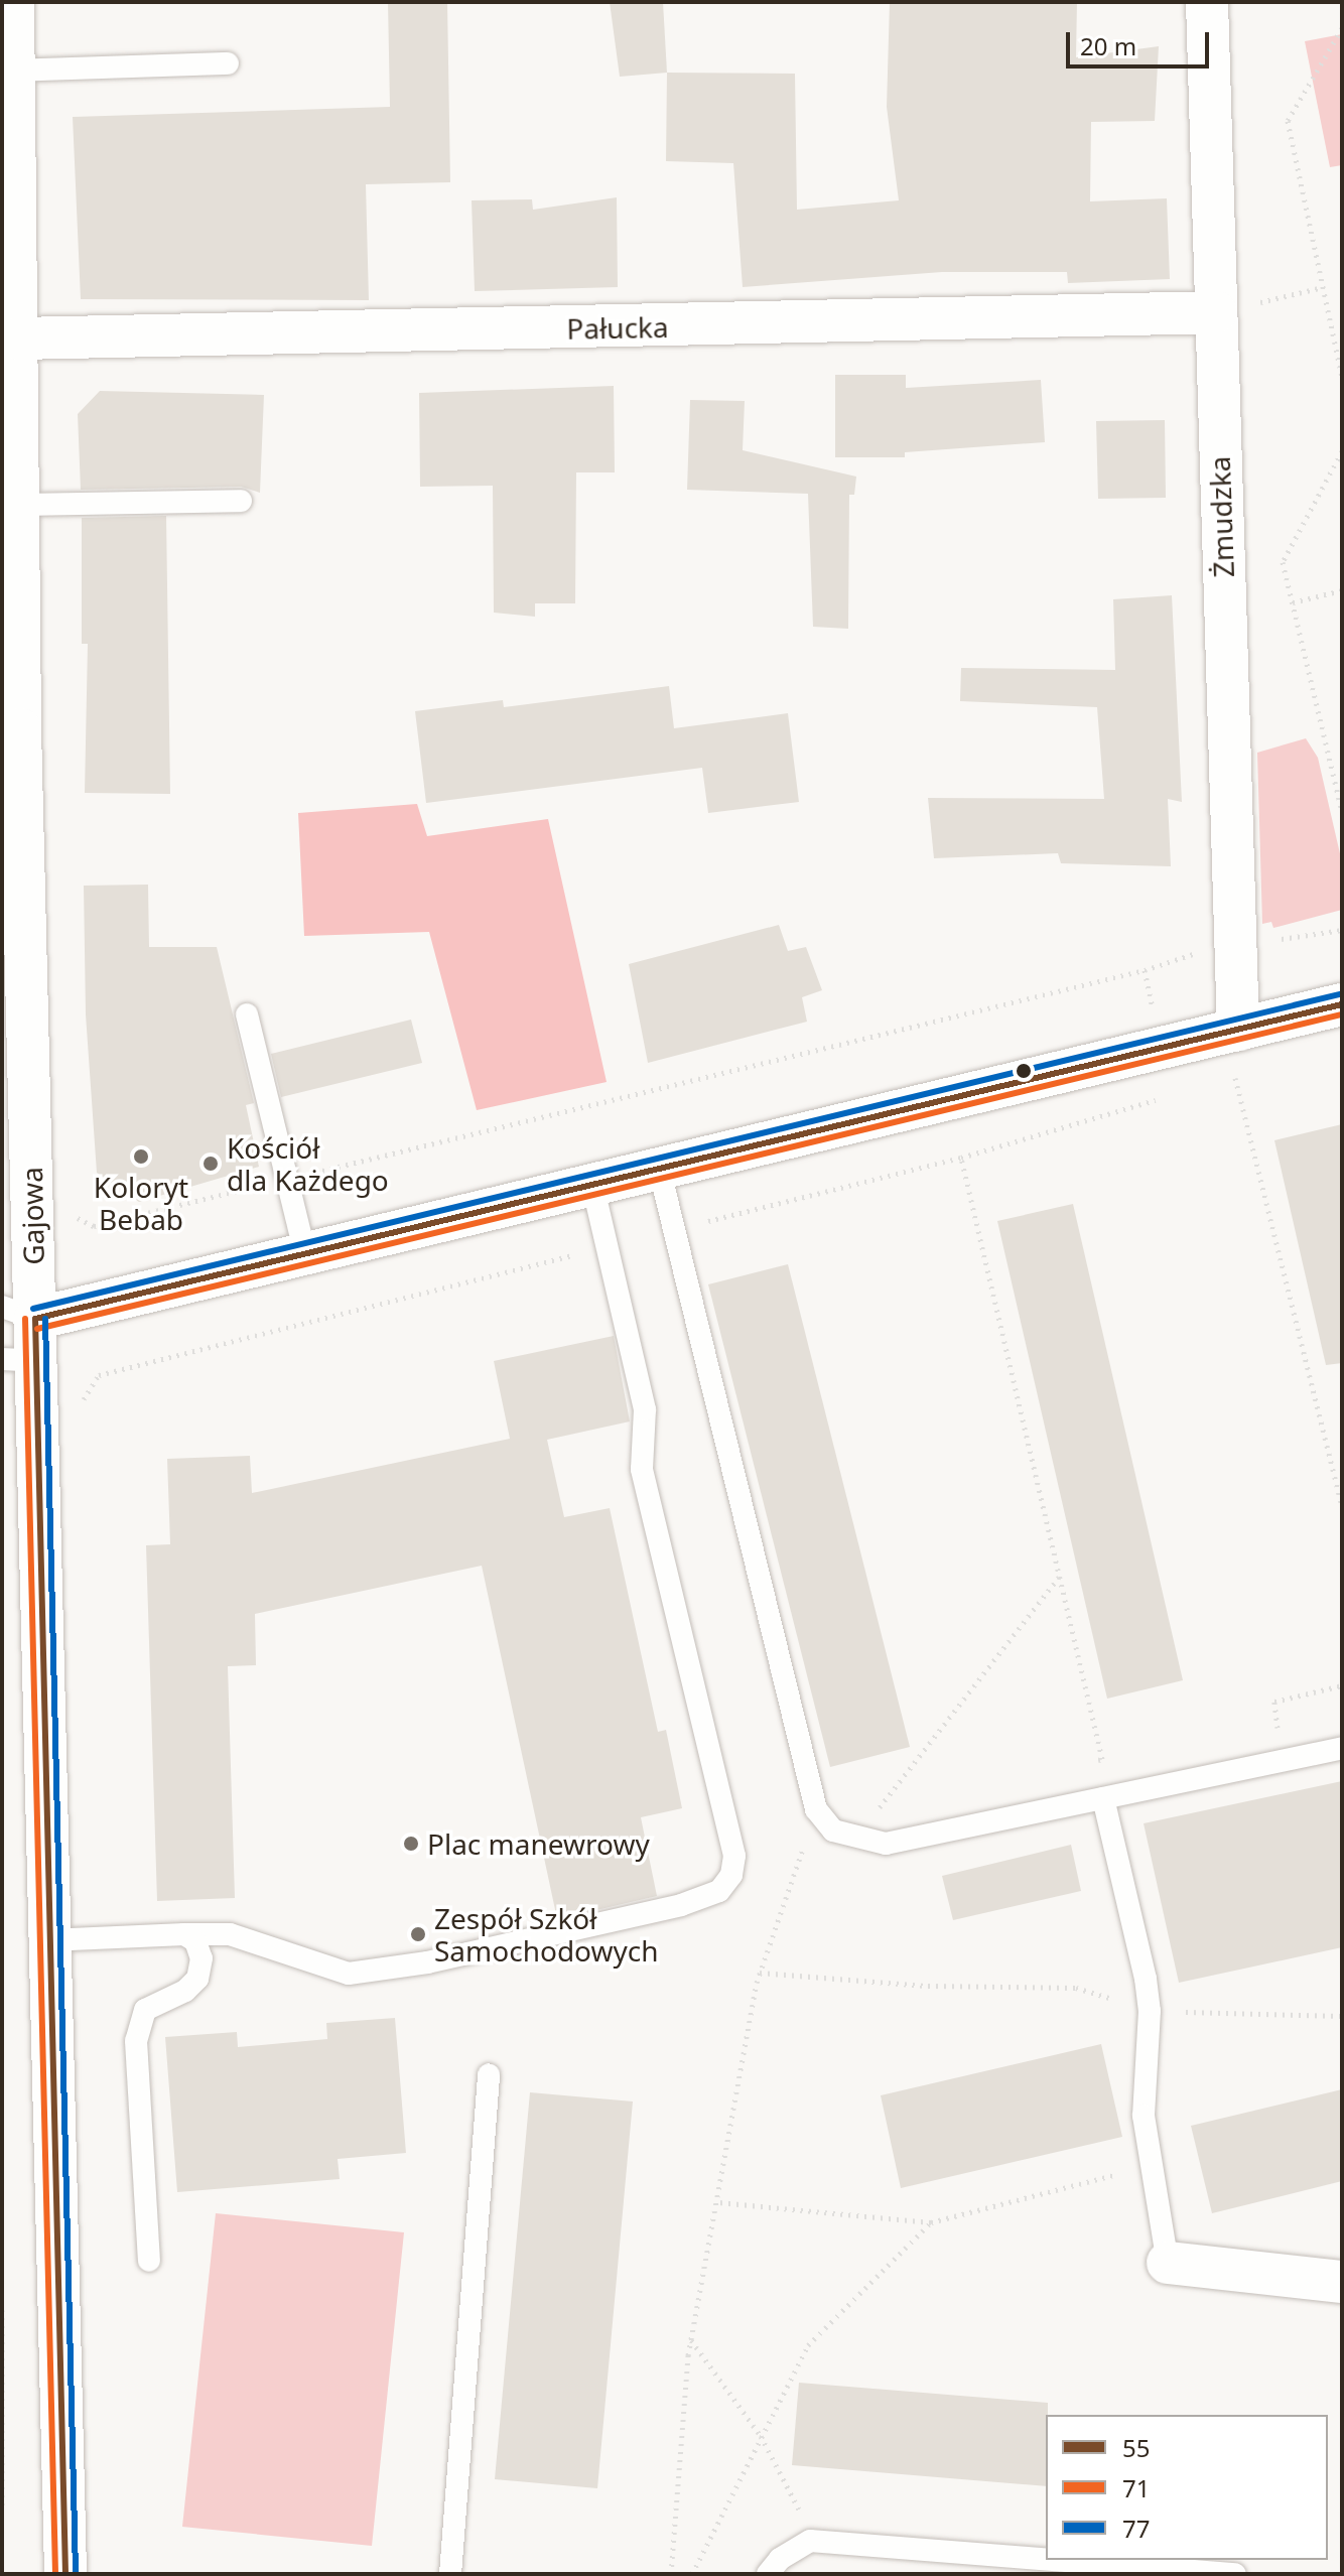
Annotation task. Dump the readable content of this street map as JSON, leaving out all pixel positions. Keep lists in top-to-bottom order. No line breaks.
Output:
{"streets":{"street":["Pałucka","Żmudzka","Gajowa"]},"crossings":[["Pałucka","Żmudzka"],["Pałucka","Gajowa"]],"places":["Koloryt Bebab","Kościół dla Każdego","Plac manewrowy","Zespół Szkół Samochodowych"],"lines":["transit line 77","transit line 55","transit line 71"],"legend":["55","71","77"],"scale_bar":"20 m"}
